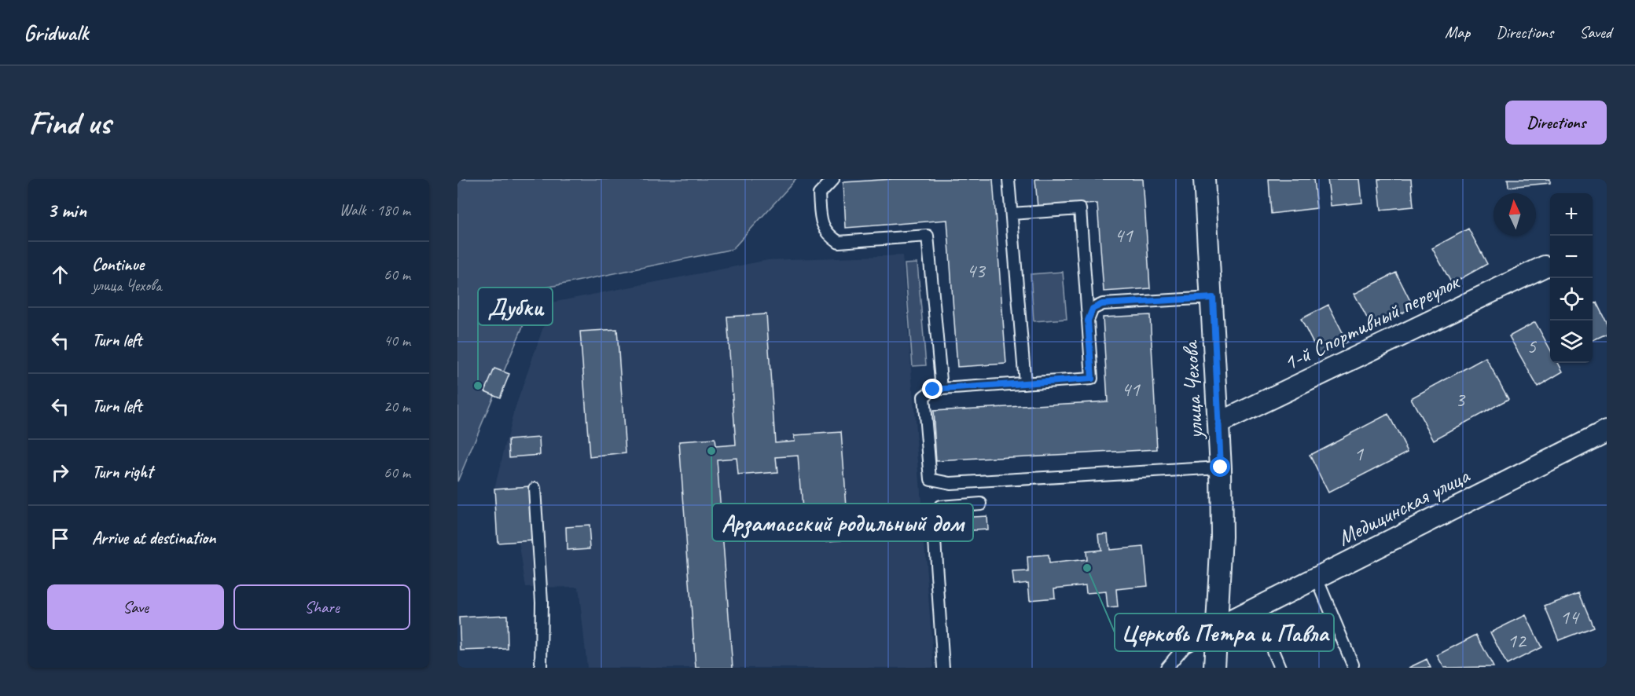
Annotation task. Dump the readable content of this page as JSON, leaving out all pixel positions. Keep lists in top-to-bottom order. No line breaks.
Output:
{"streets":{"street":["1-й Спортивный переулок","улица Чехова","Медицинская улица"]},"crossings":[["1-й Спортивный переулок","улица Чехова"],["улица Чехова","Медицинская улица"]],"places":["Дубки","Арзамасский родильный дом","Церковь Петра и Павла"],"house_numbers":["41","43","5","41","3","1","14","12"],"north":"top","page":{"header":"Gridwalk","nav":["Map","Directions","Saved"],"buttons":["Directions",["Save","Share"]],"title":"Find us","heading":["3 min","Walk · 180 m"],"map_buttons":["+","−"],"list":[["Continue","улица Чехова","60 m"],["Turn left","40 m"],["Turn left","20 m"],["Turn right","60 m"],"Arrive at destination"]}}
